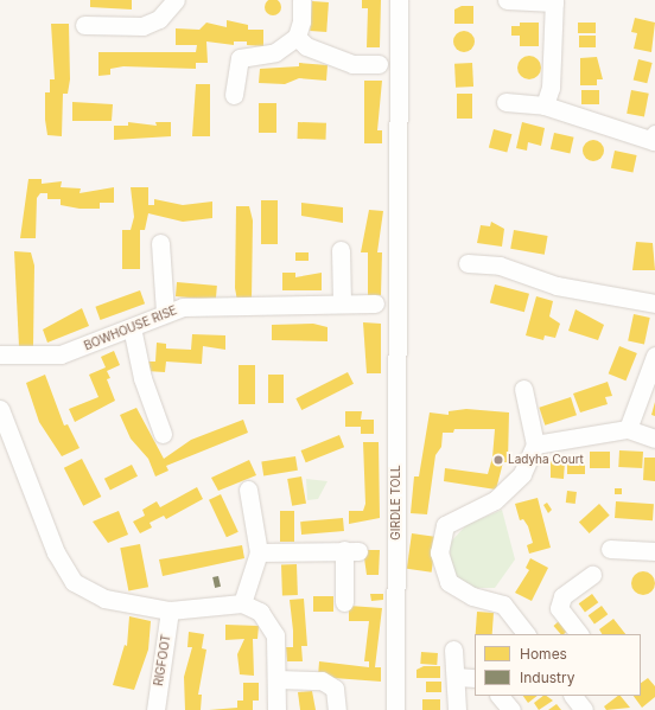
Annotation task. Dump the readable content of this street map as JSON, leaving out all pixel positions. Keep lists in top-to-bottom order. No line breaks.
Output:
{"streets":{"street":["BOWHOUSE RISE","GIRDLE TOLL","RIGFOOT"]},"places":["Ladyha Court"],"legend":["Homes","Industry"]}
